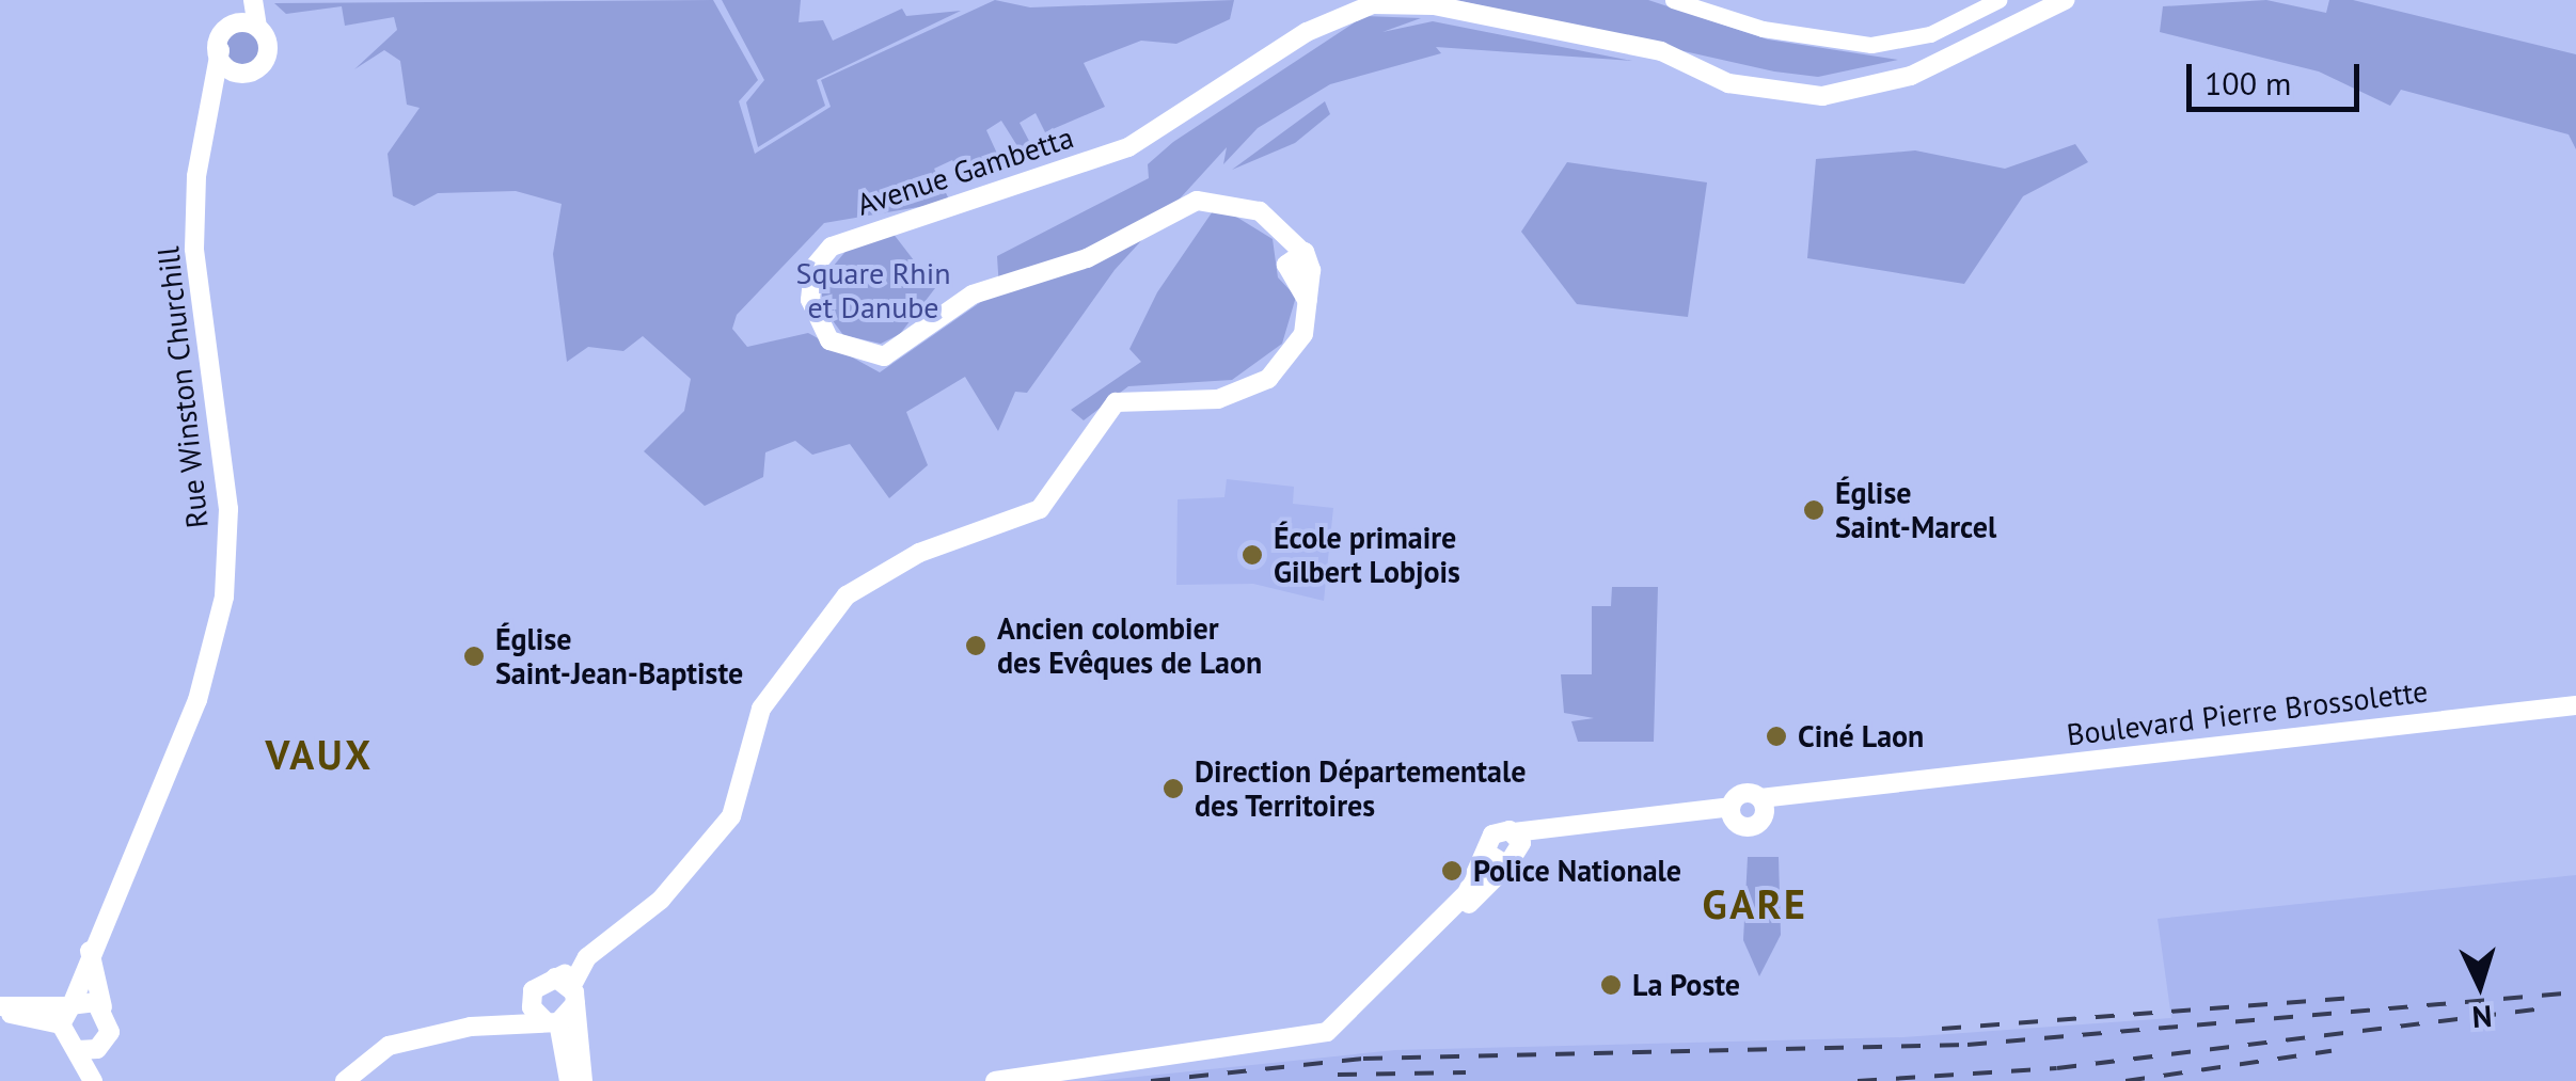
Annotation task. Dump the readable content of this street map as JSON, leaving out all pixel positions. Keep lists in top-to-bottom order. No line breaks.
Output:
{"streets":{"main road":["Avenue Gambetta","Rue Winston Churchill","Boulevard Pierre Brossolette"]},"districts":["VAUX","GARE"],"parks":["Square Rhin et Danube"],"places":["Église Saint-Marcel","École primaire Gilbert Lobjois","Ancien colombier des Evêques de Laon","Église Saint-Jean-Baptiste","Ciné Laon","Direction Départementale des Territoires","Police Nationale","La Poste"],"scale_bar":"100 m","north":"bottom"}
